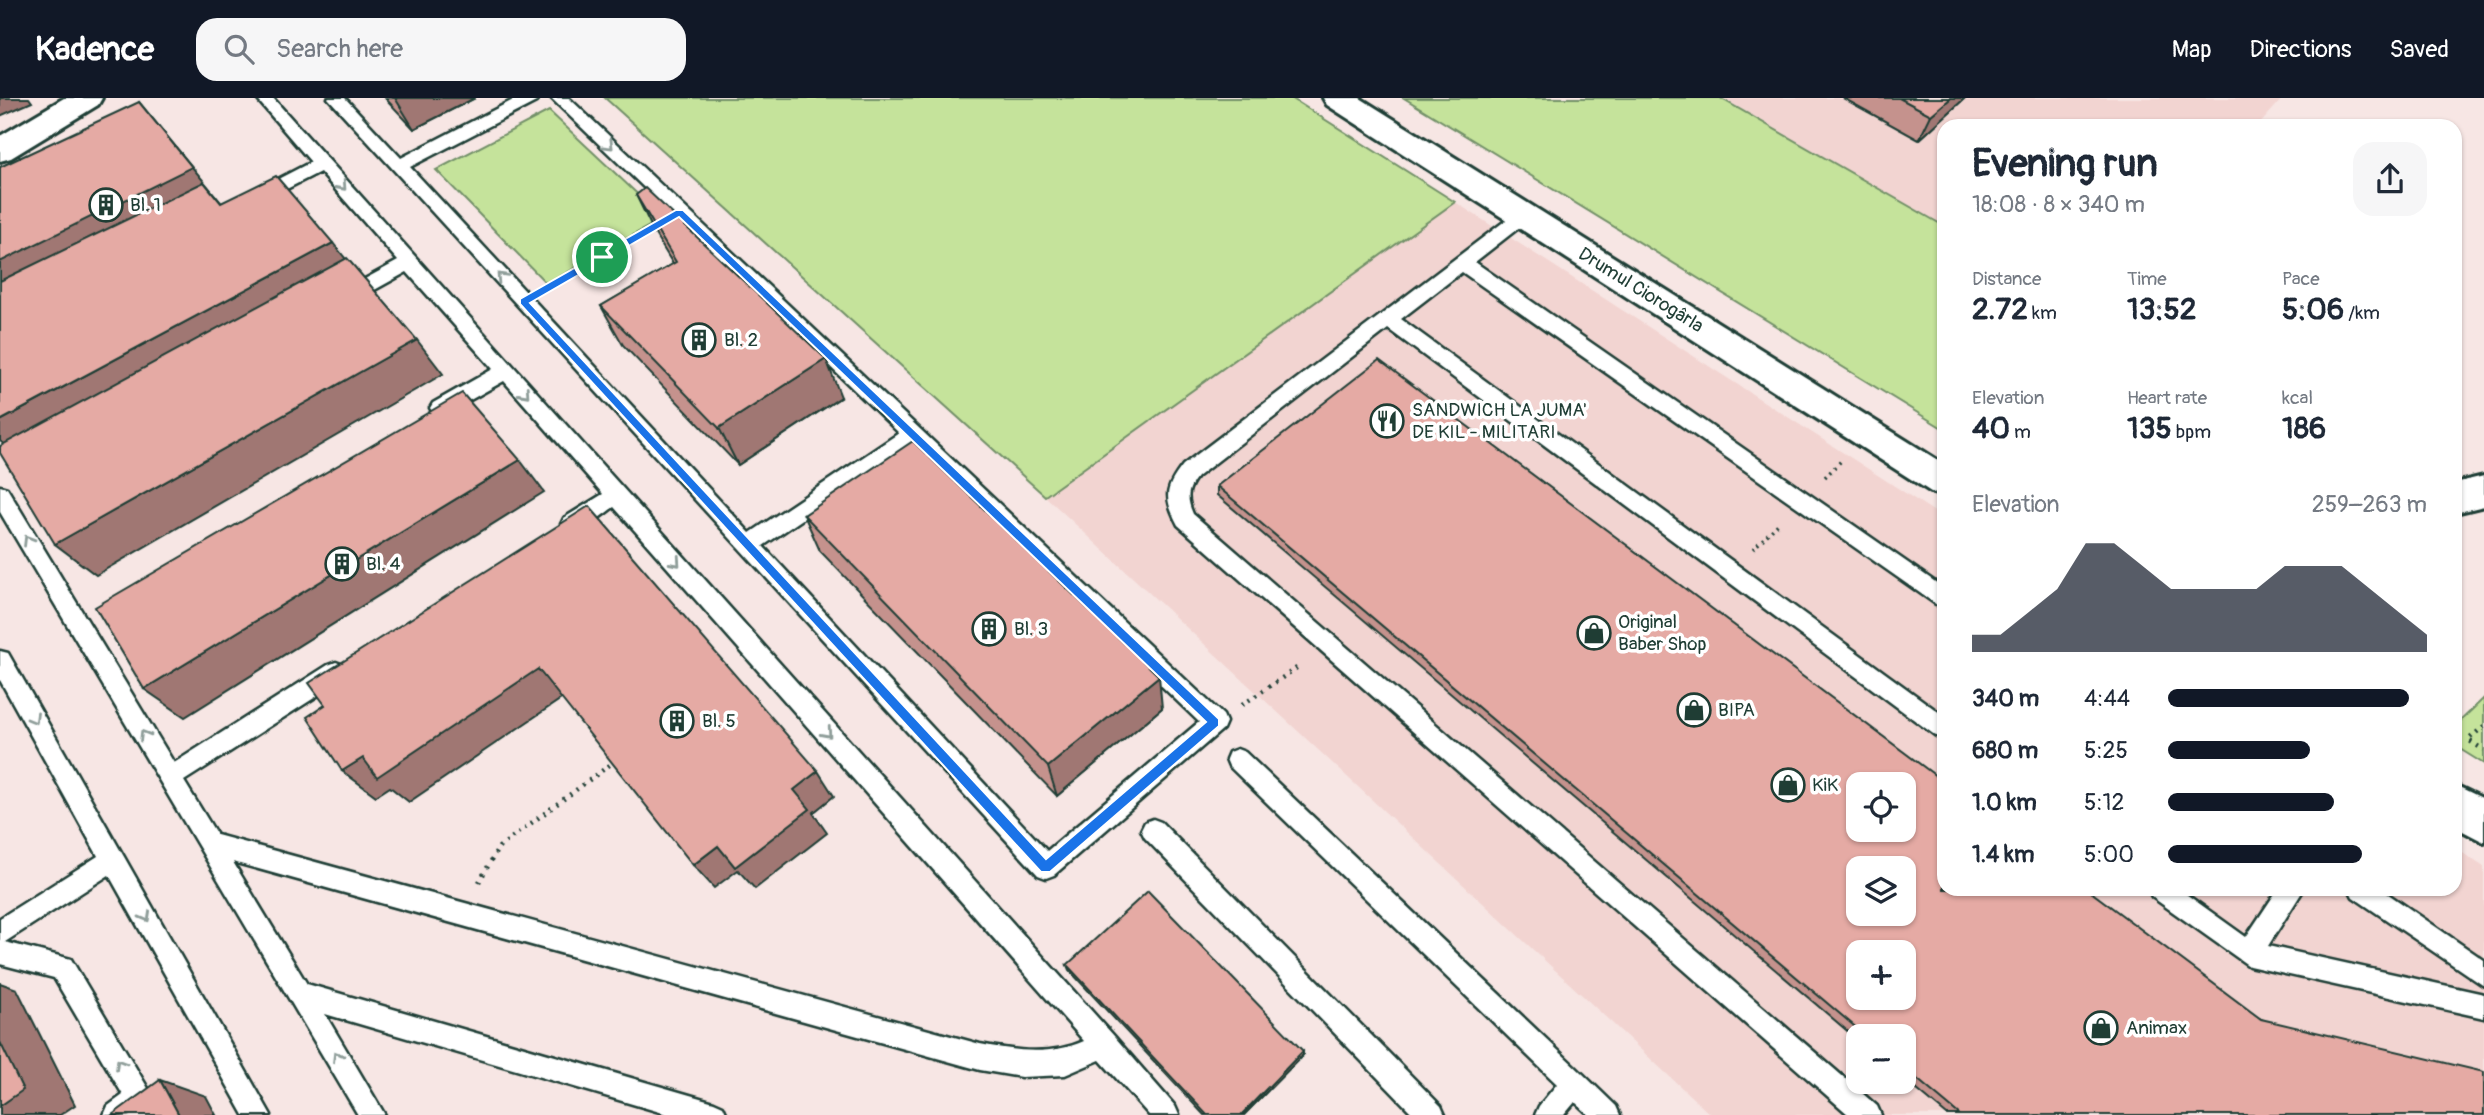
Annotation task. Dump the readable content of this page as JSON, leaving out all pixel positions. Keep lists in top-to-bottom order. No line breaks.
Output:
{"streets":{"street":["Drumul Ciorogârla"]},"places":{"building":["Bl. 1","Bl. 2","Bl. 4","Bl. 3","Bl. 5"],"restaurant":["SANDWICH LA JUMA' DE KIL - MILITARI"],"shop":["Original Baber Shop","BIPA","KiK","Animax"]},"page":{"header":"Kadence","search":"Search here","nav":["Map","Directions","Saved"],"heading":["Evening run","18:08 · 8 × 340 m"],"stats":[["Distance","2.72 km"],["Time","13:52"],["Pace","5:06 /km"],["Elevation","40 m"],["Heart rate","135 bpm"],["kcal","186"]],"chart":["Elevation","259–263 m"],"list":[{"name":"340 m","note":"4:44"},{"name":"680 m","note":"5:25"},{"name":"1.0 km","note":"5:12"},{"name":"1.4 km","note":"5:00"}],"map_buttons":["+","−"]}}
